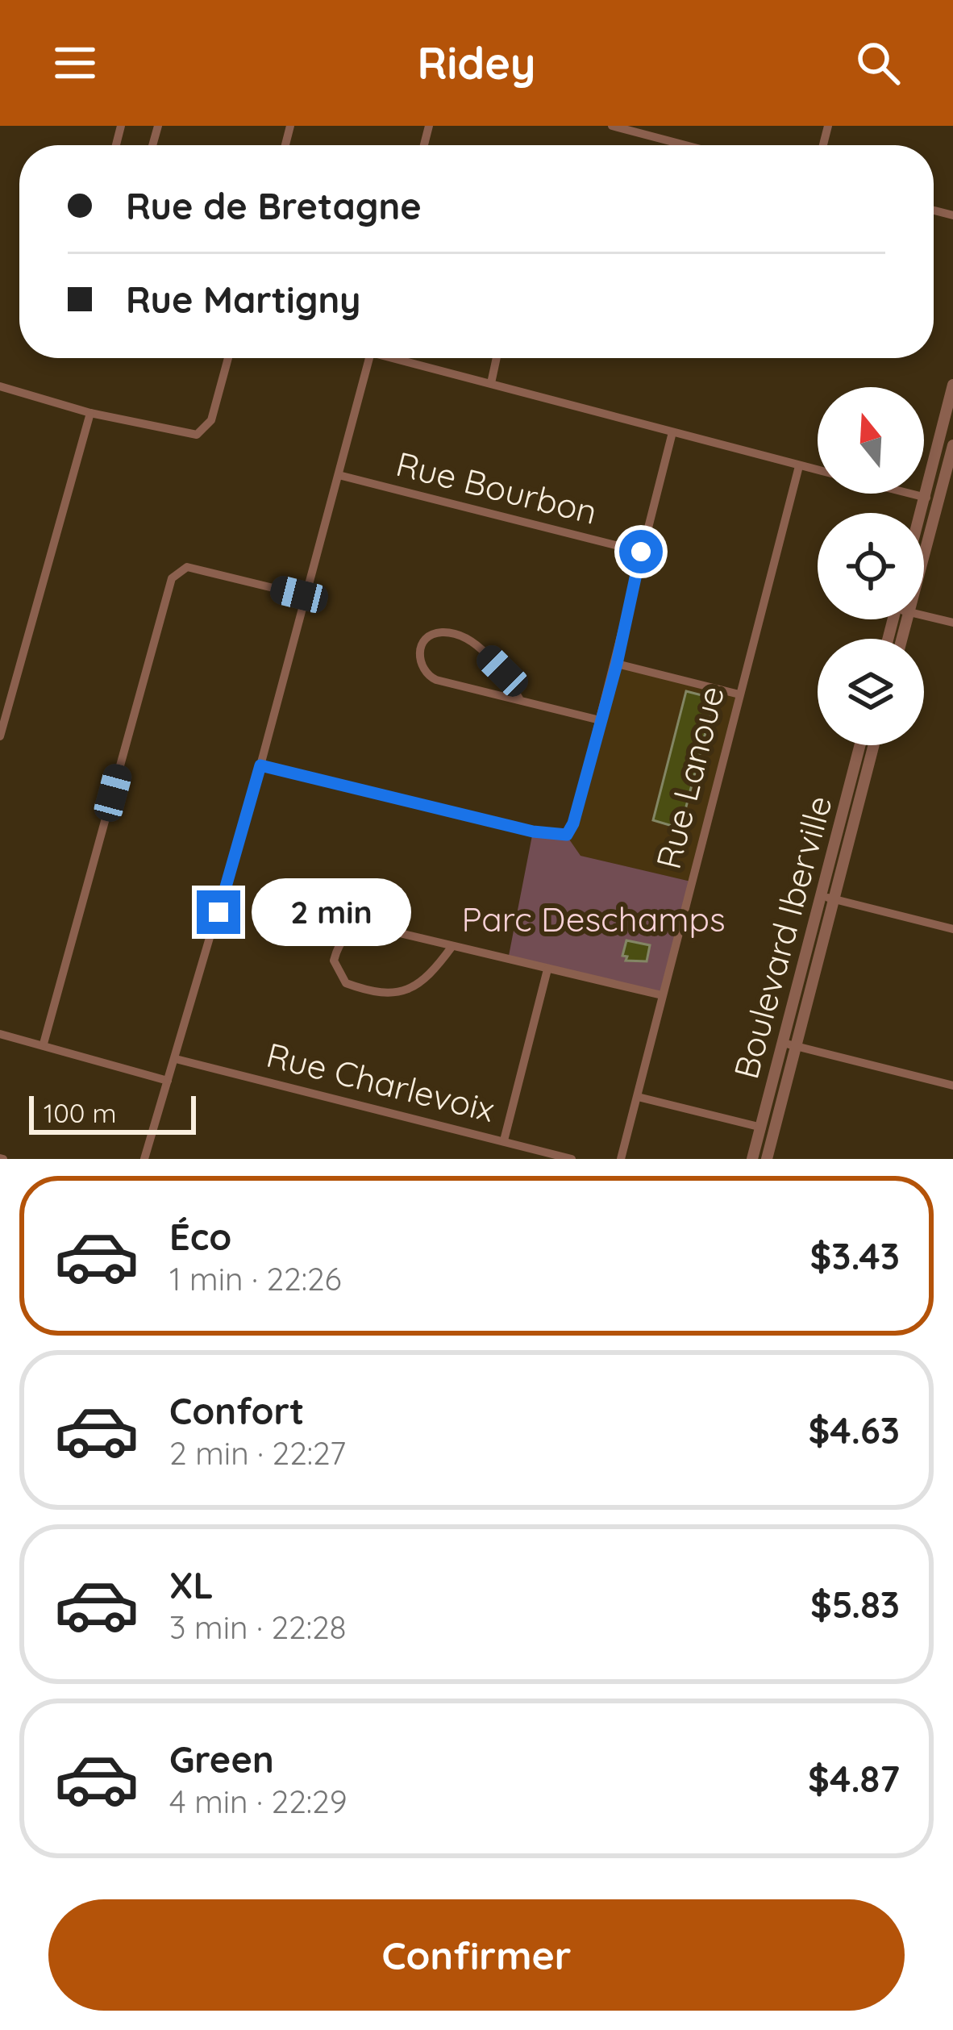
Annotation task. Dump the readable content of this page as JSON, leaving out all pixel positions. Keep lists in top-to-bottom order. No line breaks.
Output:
{"streets":{"street":["Rue Bourbon","Rue Lanoue","Boulevard Iberville","Rue Charlevoix"]},"parks":["Parc Deschamps"],"scale_bar":"100 m","north":"top","page":{"header":"Ridey","banner":["Rue de Bretagne","Rue Martigny"],"bubble":"2 min","scale":"100 m","list":[{"name":"Éco","note":"1 min · 22:26","value":"$3.43"},{"name":"Confort","note":"2 min · 22:27","value":"$4.63"},{"name":"XL","note":"3 min · 22:28","value":"$5.83"},{"name":"Green","note":"4 min · 22:29","value":"$4.87"}],"buttons":"Confirmer"}}
